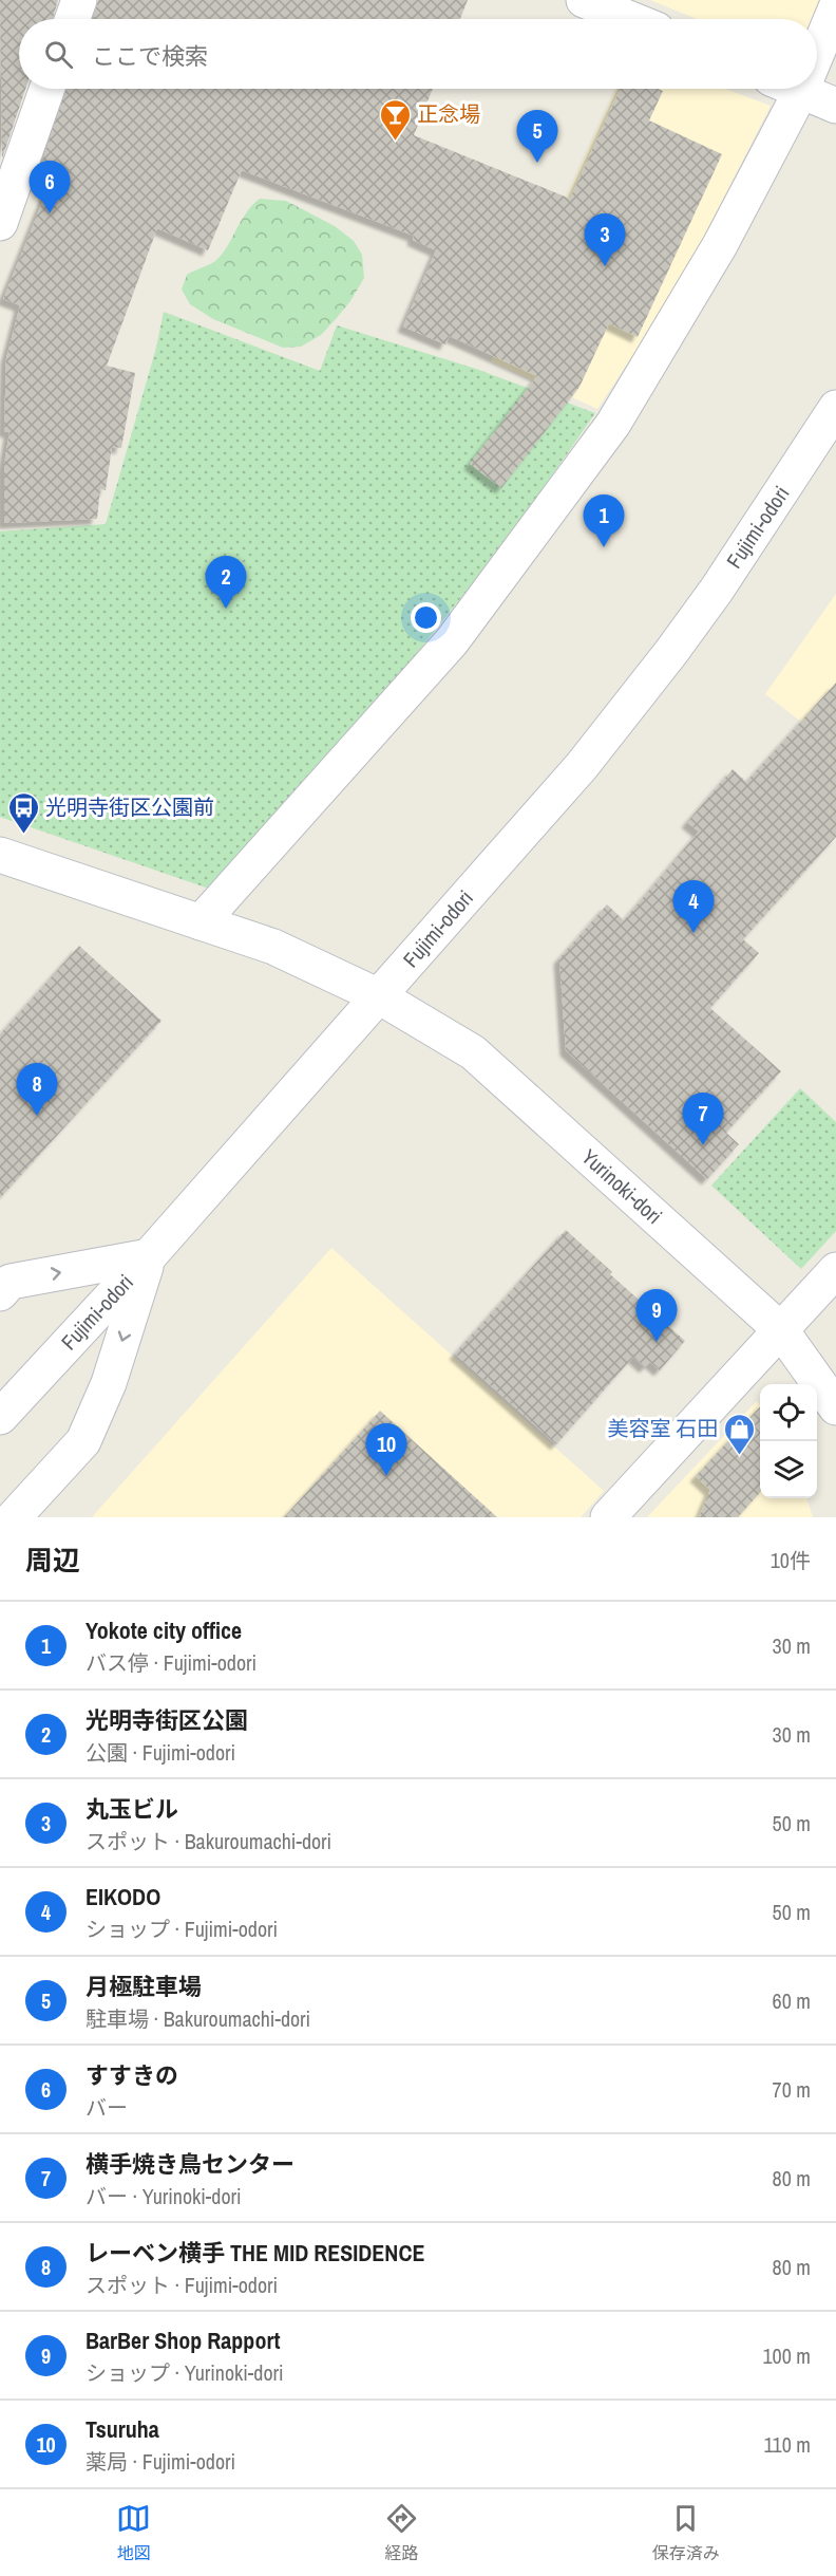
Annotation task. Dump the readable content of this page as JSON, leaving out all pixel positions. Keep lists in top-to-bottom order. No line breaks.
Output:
{"streets":{"street":["Fujimi-odori","Yurinoki-dori"]},"crossings":[["Fujimi-odori","Yurinoki-dori"]],"places":{"bar":["正念場"],"bus stop":["光明寺街区公園前"],"shop":["美容室 石田"]},"page":{"search":"ここで検索","pins":["5","6","3","1","2","4","8","7","9","10"],"heading":["周辺","10件"],"list":[{"mark":"1","name":"Yokote city office","note":"バス停 · Fujimi-odori","value":"30 m"},{"mark":"2","name":"光明寺街区公園","note":"公園 · Fujimi-odori","value":"30 m"},{"mark":"3","name":"丸玉ビル","note":"スポット · Bakuroumachi-dori","value":"50 m"},{"mark":"4","name":"EIKODO","note":"ショップ · Fujimi-odori","value":"50 m"},{"mark":"5","name":"月極駐車場","note":"駐車場 · Bakuroumachi-dori","value":"60 m"},{"mark":"6","name":"すすきの","note":"バー","value":"70 m"},{"mark":"7","name":"横手焼き鳥センター","note":"バー · Yurinoki-dori","value":"80 m"},{"mark":"8","name":"レーベン横手 THE MID RESIDENCE","note":"スポット · Fujimi-odori","value":"80 m"},{"mark":"9","name":"BarBer Shop Rapport","note":"ショップ · Yurinoki-dori","value":"100 m"},{"mark":"10","name":"Tsuruha","note":"薬局 · Fujimi-odori","value":"110 m"}],"nav":["地図","経路","保存済み"]}}
